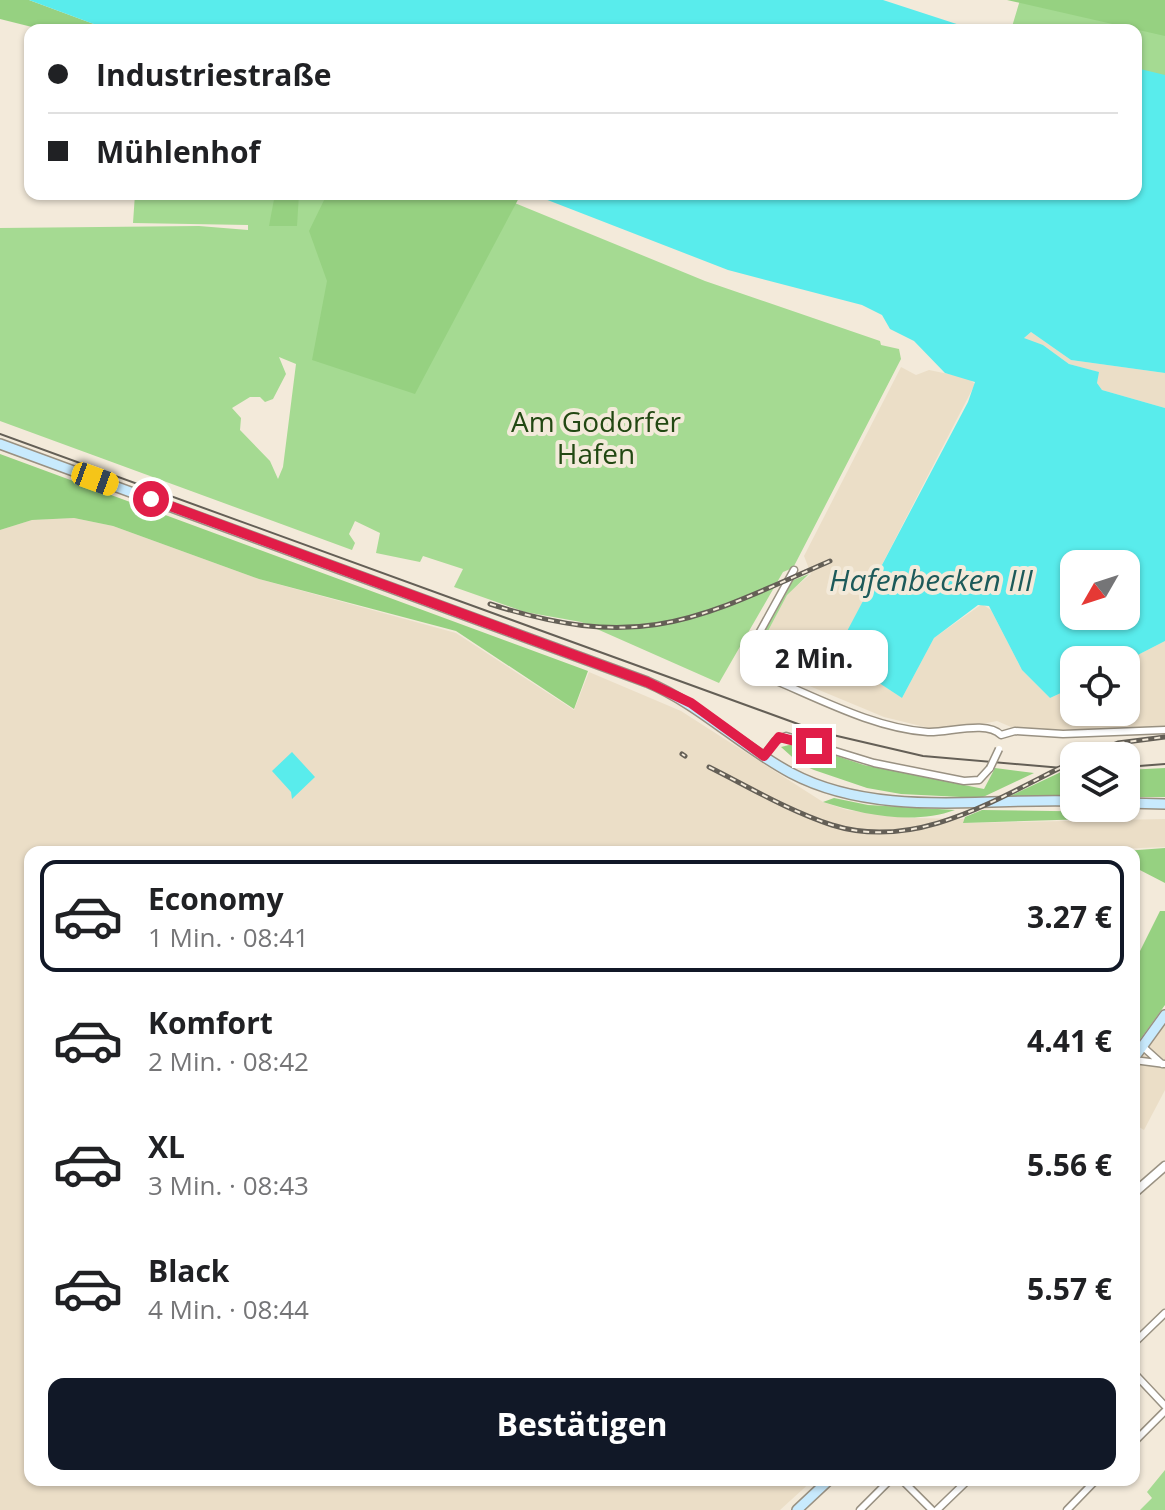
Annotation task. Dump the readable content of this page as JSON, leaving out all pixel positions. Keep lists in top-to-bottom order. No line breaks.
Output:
{"water":["Hafenbecken III"],"parks":["Am Godorfer Hafen"],"north":"bottom left","page":{"banner":["Industriestraße","Mühlenhof"],"bubble":"2 Min.","list":[{"name":"Economy","note":"1 Min. · 08:41","value":"3.27 €"},{"name":"Komfort","note":"2 Min. · 08:42","value":"4.41 €"},{"name":"XL","note":"3 Min. · 08:43","value":"5.56 €"},{"name":"Black","note":"4 Min. · 08:44","value":"5.57 €"}],"buttons":"Bestätigen"}}
